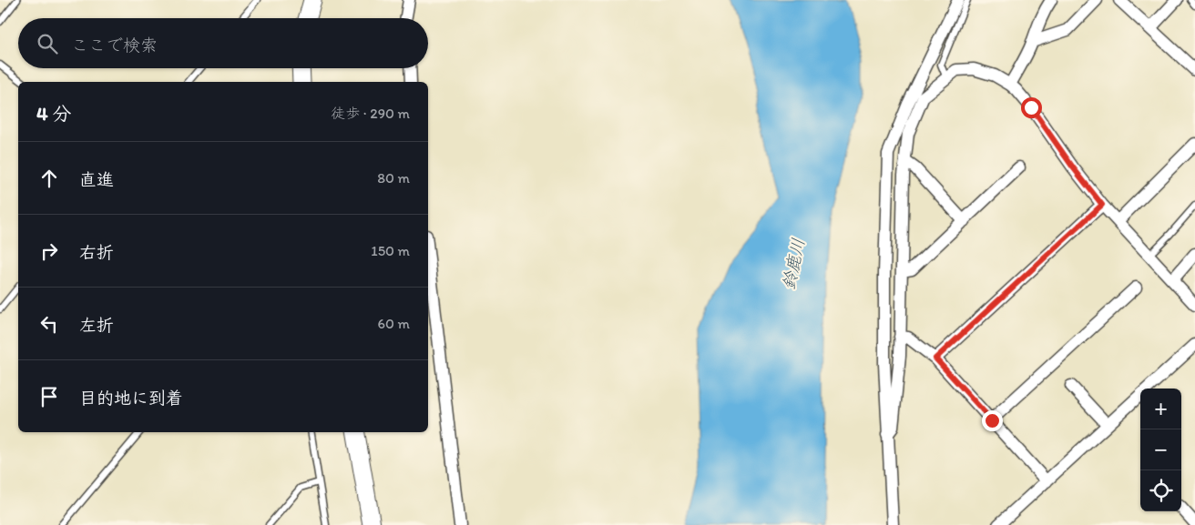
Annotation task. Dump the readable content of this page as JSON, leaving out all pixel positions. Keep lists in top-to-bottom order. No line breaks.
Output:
{"water":["鈴鹿川"],"page":{"search":"ここで検索","heading":["4 分","徒歩 · 290 m"],"list":[["直進","80 m"],["右折","150 m"],["左折","60 m"],"目的地に到着"],"map_buttons":["+","−"]}}
